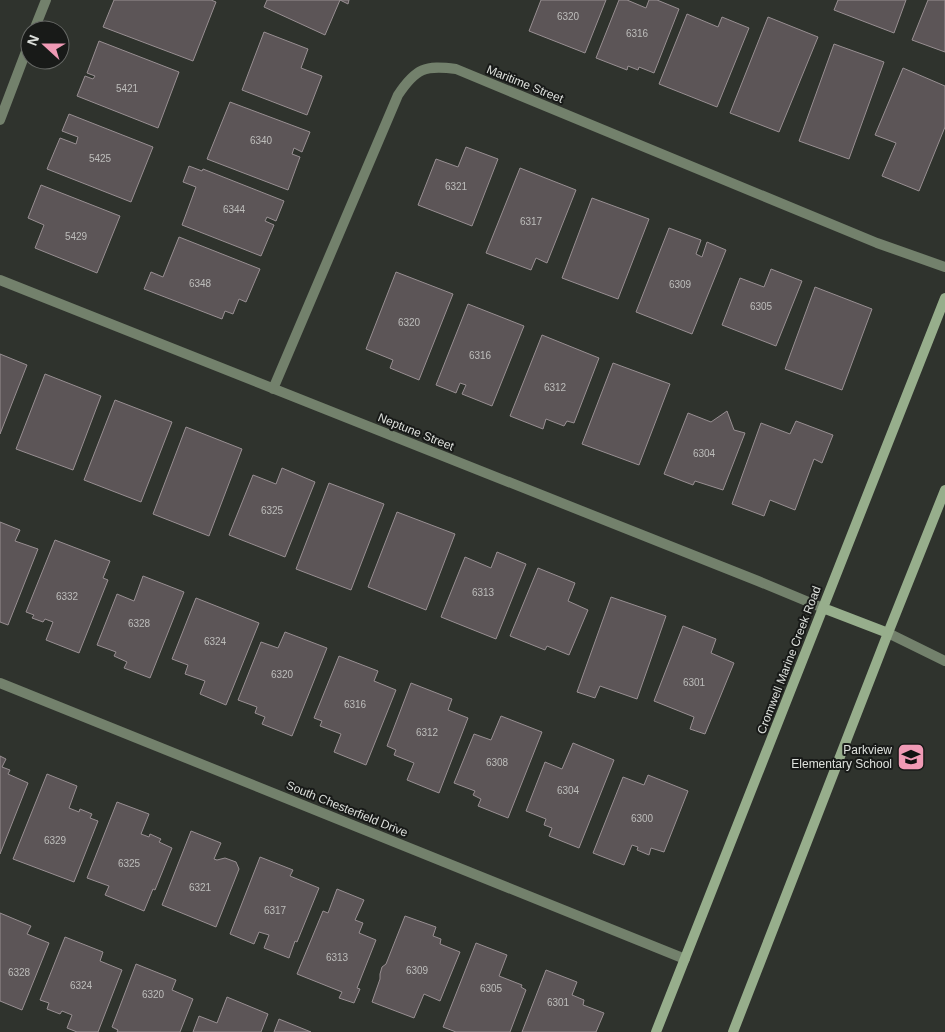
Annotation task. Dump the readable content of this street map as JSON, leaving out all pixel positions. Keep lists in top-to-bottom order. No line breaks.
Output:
{"streets":{"main road":["Cromwell Marine Creek Road"],"street":["Maritime Street","Neptune Street","South Chesterfield Drive"]},"crossings":[["Maritime Street","Neptune Street"],["Neptune Street","Cromwell Marine Creek Road"],["Cromwell Marine Creek Road","South Chesterfield Drive"]],"places":{"school or university":["Parkview Elementary School"]},"house_numbers":["6320","6316","5421","6340","5425","6321","6344","6317","5429","6348","6309","6305","6320","6316","6312","6304","6325","6313","6332","6328","6324","6320","6301","6316","6312","6308","6304","6300","6329","6325","6321","6317","6313","6309","6328","6324","6305","6320","6301"],"north":"left"}
